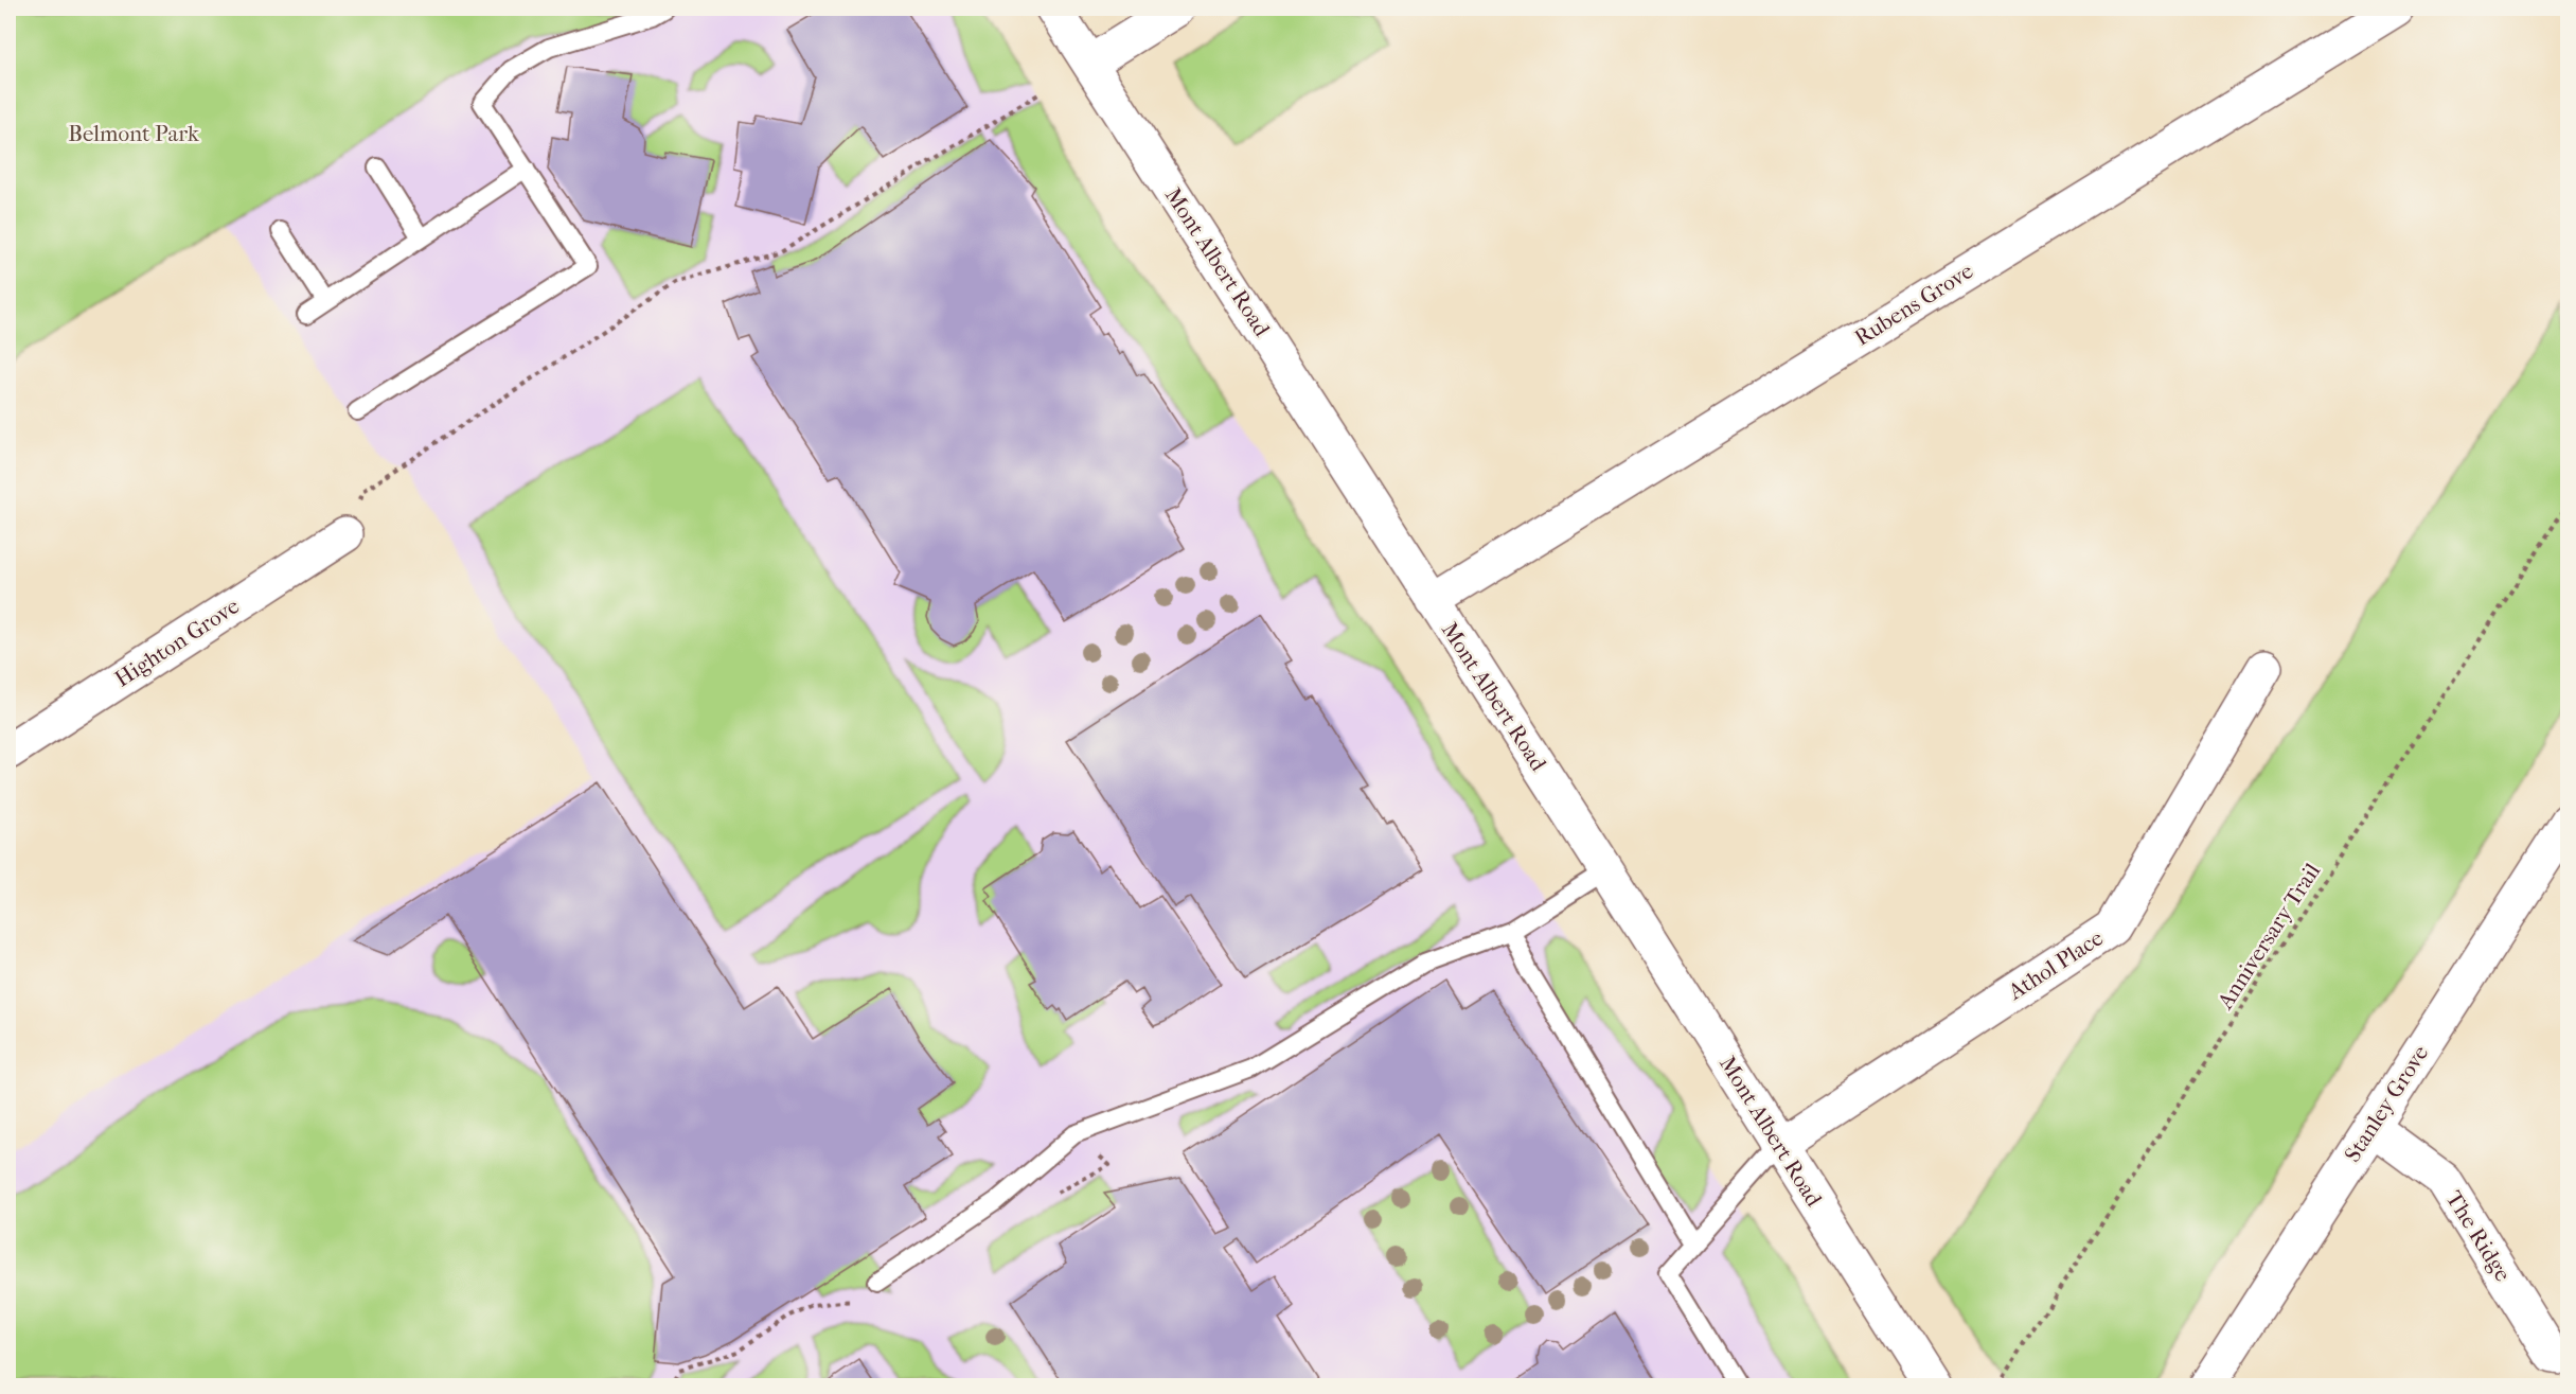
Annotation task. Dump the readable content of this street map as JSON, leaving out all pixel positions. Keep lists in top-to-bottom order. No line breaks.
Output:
{"streets":{"street":["Mont Albert Road","Rubens Grove","Highton Grove","Athol Place","Stanley Grove","The Ridge"],"path":["Anniversary Trail"]},"crossings":[["Mont Albert Road","Rubens Grove"],["Mont Albert Road","Athol Place"],["Stanley Grove","The Ridge"]],"parks":["Belmont Park"]}
